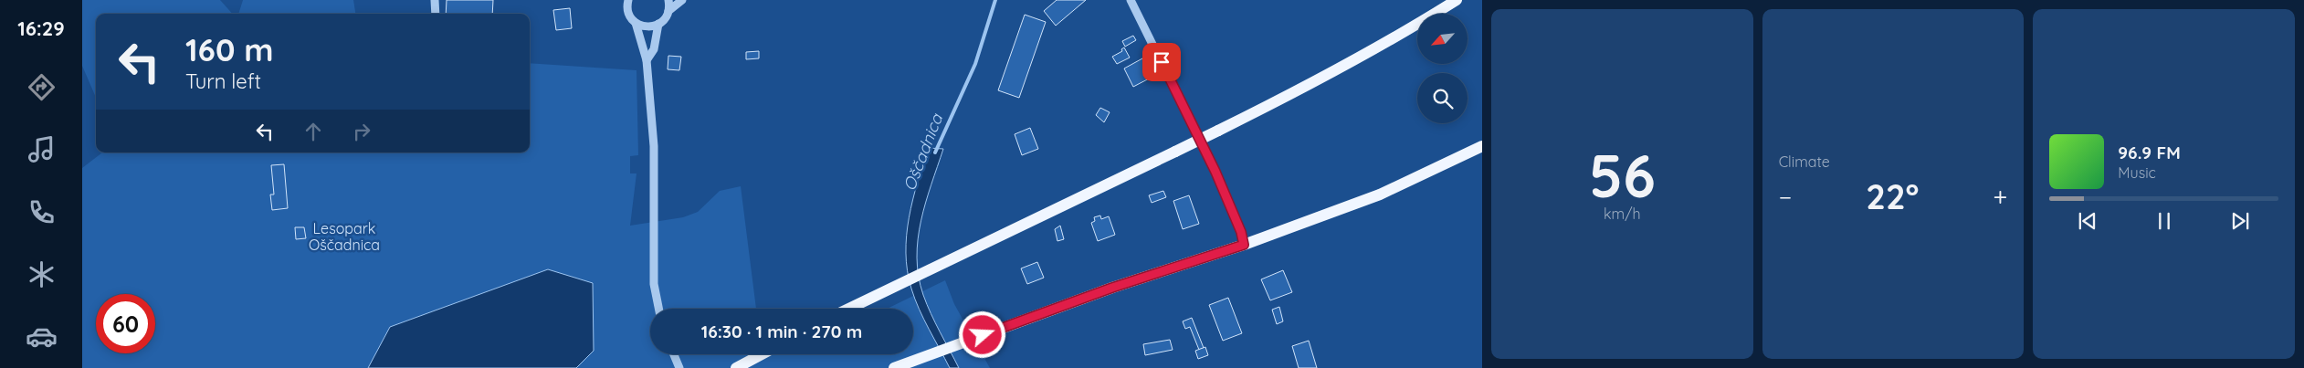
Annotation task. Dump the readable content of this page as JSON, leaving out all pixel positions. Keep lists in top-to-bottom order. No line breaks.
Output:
{"water":["Oščadnica"],"parks":["Lesopark Oščadnica"],"north":"bottom left","page":{"tabs":"16:29","tile":[["56","km/h"],"Climate"],"turn":["160 m","Turn left"],"song":["96.9 FM","Music"],"heat":["−","22°","+"],"limit":"60","trip":"16:30 · 1 min · 270 m"}}
